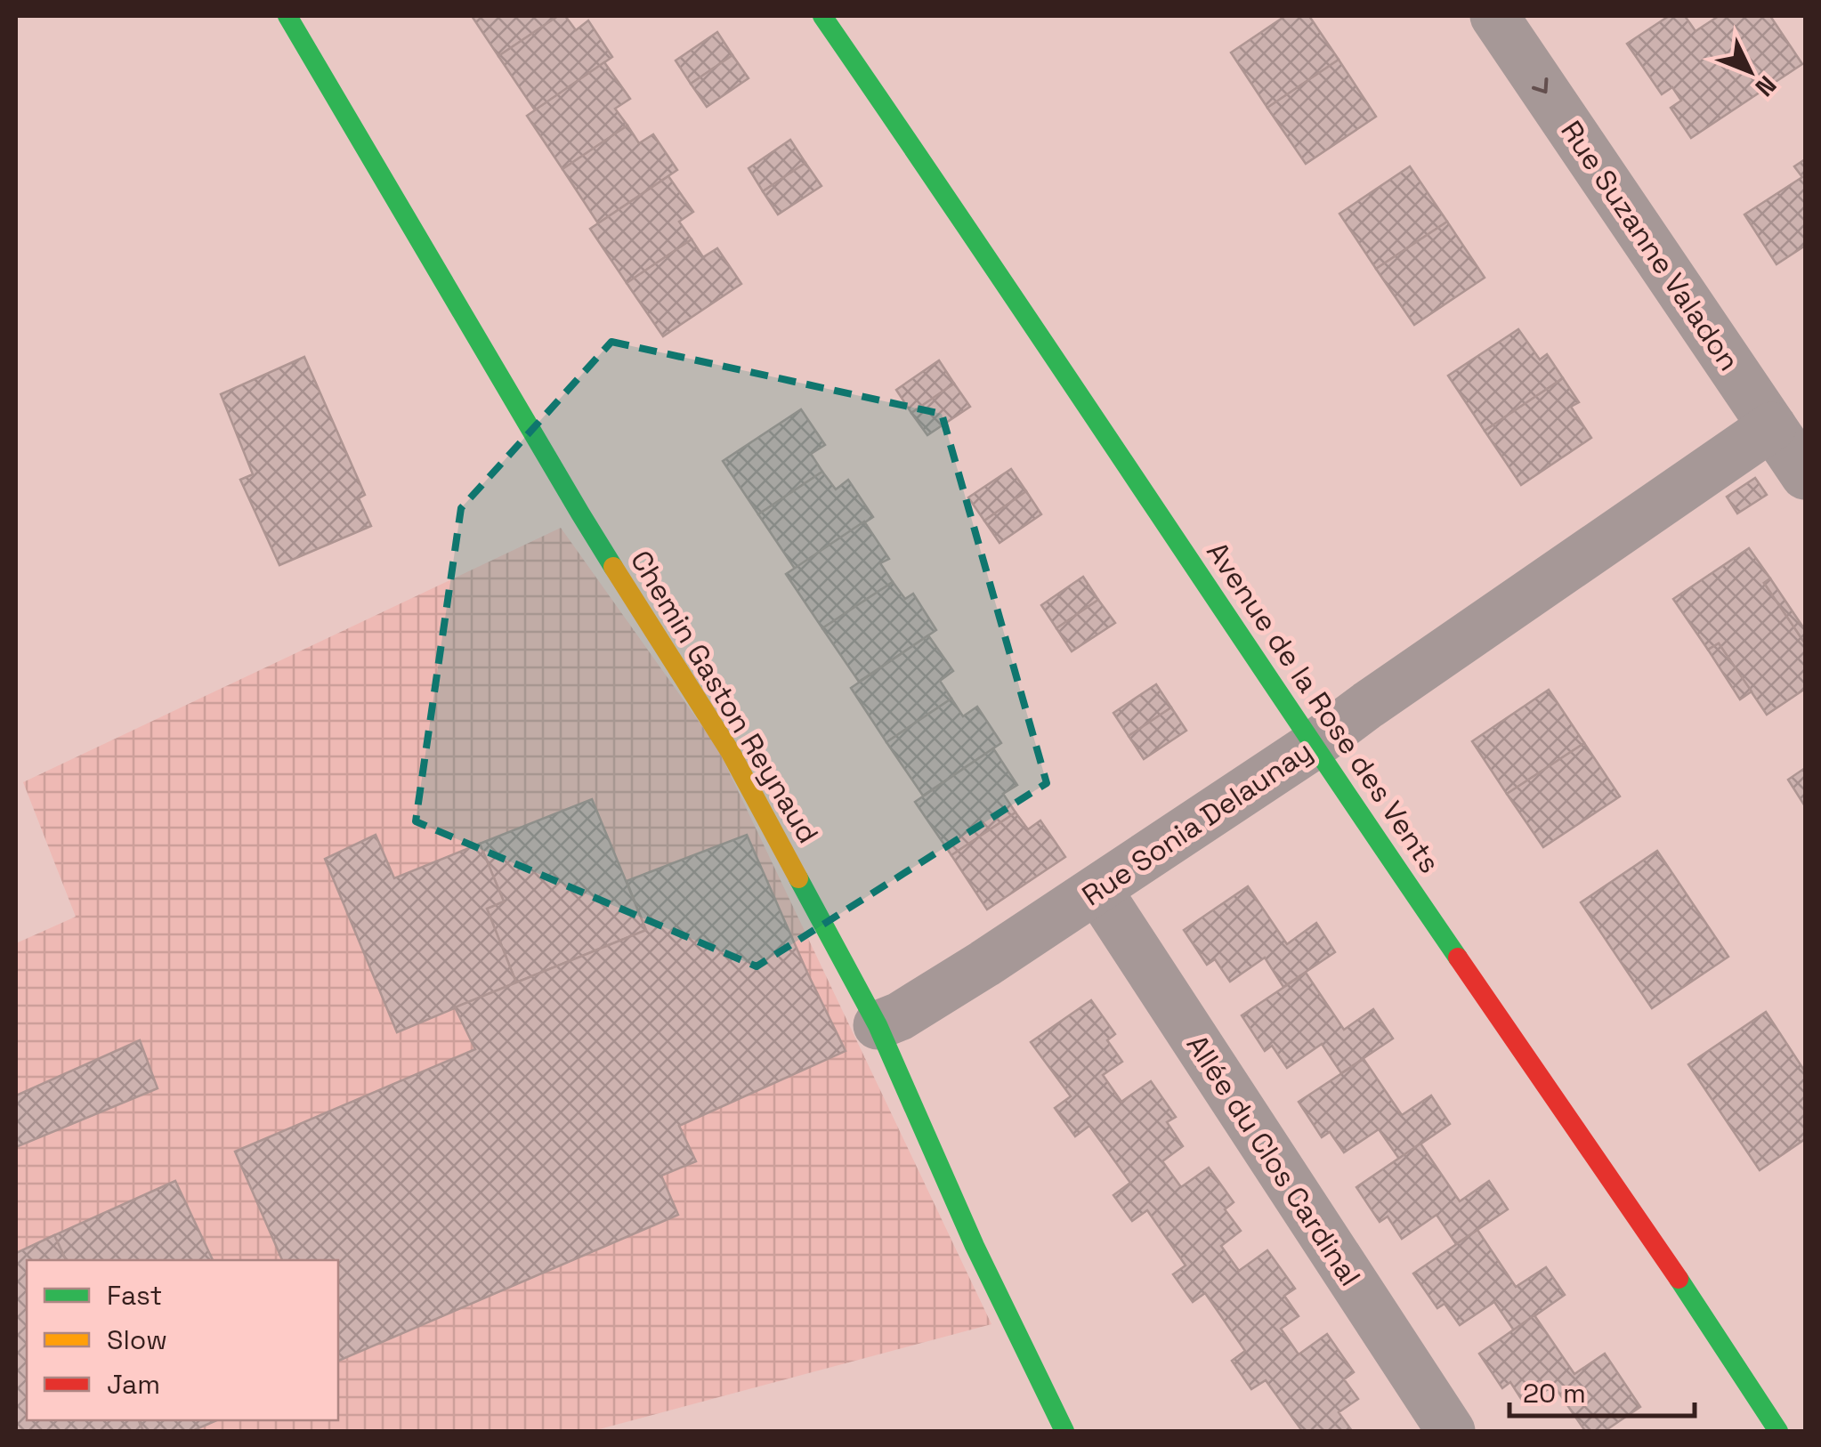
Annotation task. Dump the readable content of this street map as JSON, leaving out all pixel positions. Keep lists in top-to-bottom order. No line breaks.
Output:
{"streets":{"street":["Rue Suzanne Valadon","Chemin Gaston Reynaud","Avenue de la Rose des Vents","Rue Sonia Delaunay","Allée du Clos Cardinal"]},"crossings":[["Rue Suzanne Valadon","Rue Sonia Delaunay"],["Chemin Gaston Reynaud","Rue Sonia Delaunay"],["Avenue de la Rose des Vents","Rue Sonia Delaunay"],["Rue Sonia Delaunay","Allée du Clos Cardinal"]],"one_way":["Rue Suzanne Valadon"],"legend":["Fast","Slow","Jam"],"scale_bar":"20 m","north":"bottom right"}
